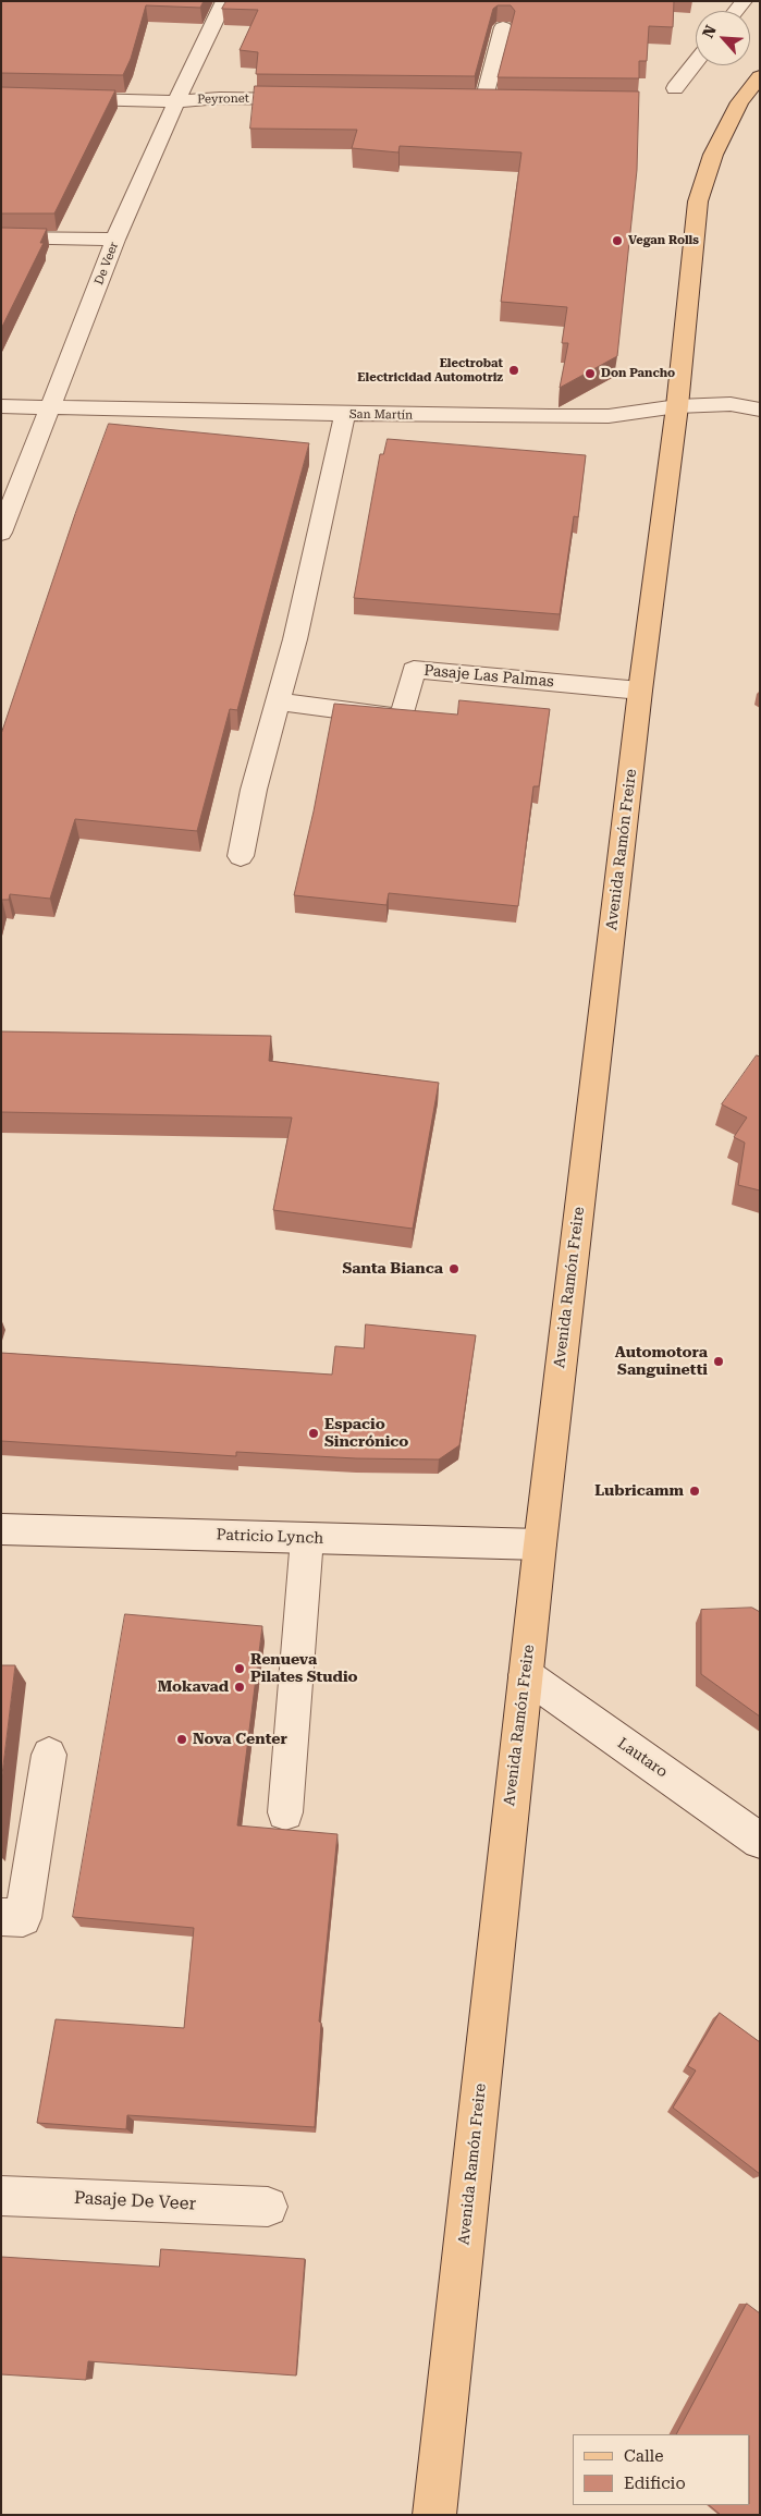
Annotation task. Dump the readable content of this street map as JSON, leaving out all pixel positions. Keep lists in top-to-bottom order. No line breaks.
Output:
{"streets":{"main road":["Avenida Ramón Freire"],"street":["Peyronet","De Veer","San Martín","Pasaje Las Palmas","Patricio Lynch","Lautaro","Pasaje De Veer"]},"crossings":[["Peyronet","De Veer"],["De Veer","San Martín"],["San Martín","Avenida Ramón Freire"],["Pasaje Las Palmas","Avenida Ramón Freire"],["Avenida Ramón Freire","Patricio Lynch"],["Avenida Ramón Freire","Lautaro"]],"places":["Vegan Rolls","Electrobat Electricidad Automotriz","Don Pancho","Santa Bianca","Automotora Sanguinetti","Espacio Sincrónico","Lubricamm","Renueva Pilates Studio","Mokavad","Nova Center"],"legend":["Calle","Edificio"],"north":"top left"}
